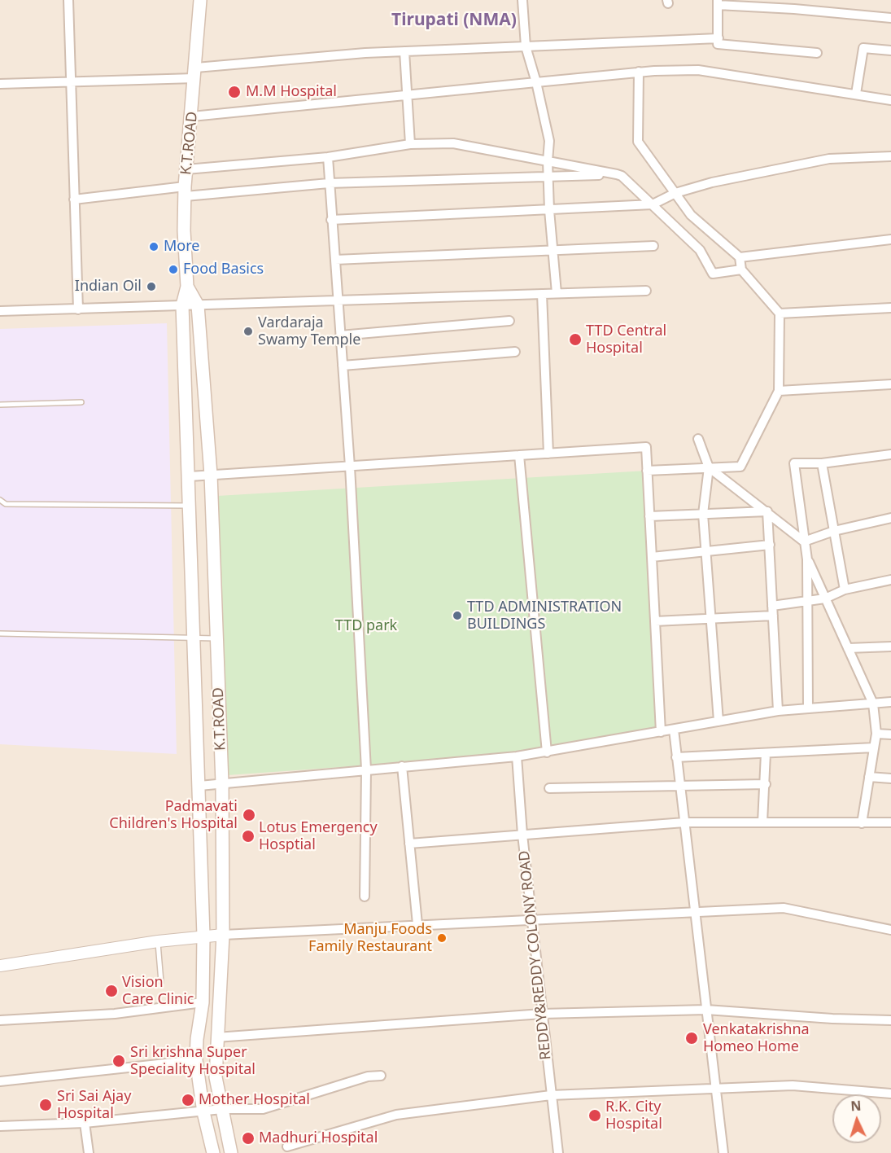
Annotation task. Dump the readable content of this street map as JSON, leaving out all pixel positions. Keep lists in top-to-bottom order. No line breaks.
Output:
{"streets":{"main road":["K.T.ROAD"],"street":["REDDY&REDDY COLONY ROAD"]},"districts":["Tirupati (NMA)"],"parks":["TTD park"],"places":["M.M Hospital","More","Food Basics","Indian Oil","Vardaraja Swamy Temple","TTD Central Hospital","TTD ADMINISTRATION BUILDINGS","Padmavati Children's Hospital","Lotus Emergency Hosptial","Manju Foods Family Restaurant","Vision Care Clinic","Venkatakrishna Homeo Home","Sri krishna Super Speciality Hospital","Mother Hospital","Sri Sai Ajay Hospital","R.K. City Hospital","Madhuri Hospital"],"north":"top"}
